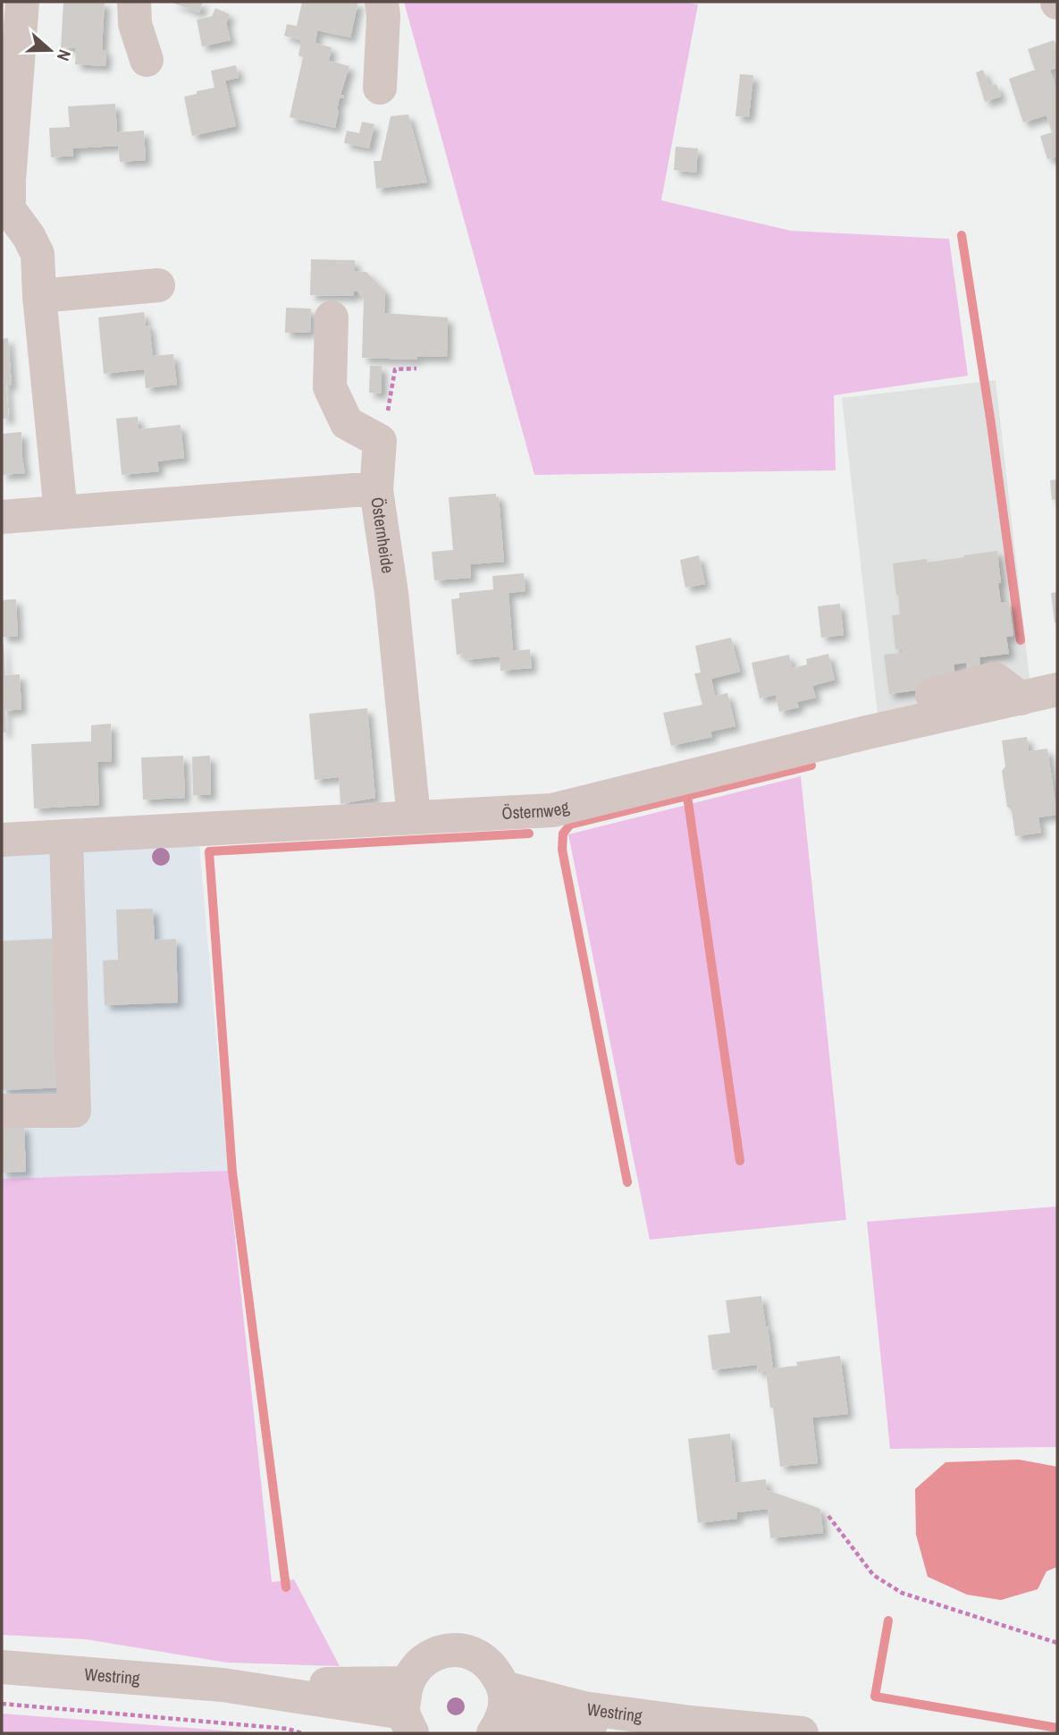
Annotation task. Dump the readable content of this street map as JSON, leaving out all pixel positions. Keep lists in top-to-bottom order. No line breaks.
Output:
{"streets":{"street":["Östernheide","Östernweg","Westring"]},"crossings":[["Östernheide","Östernweg"]],"north":"right"}
